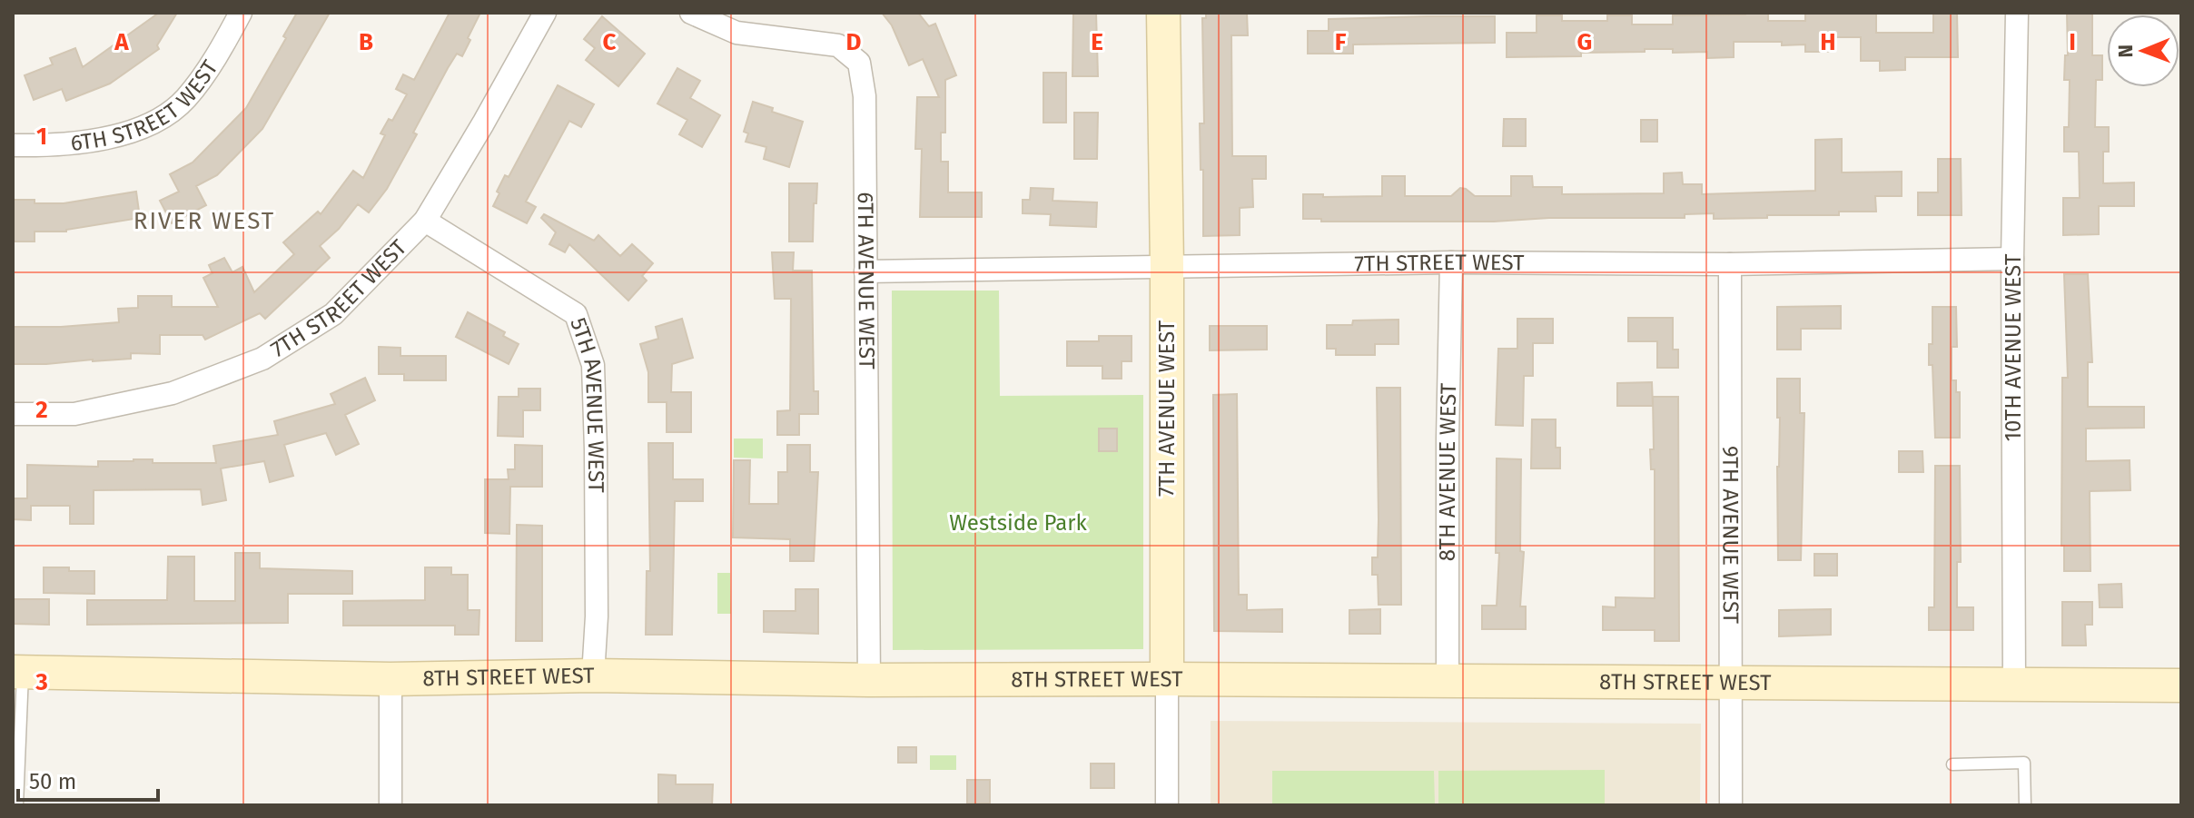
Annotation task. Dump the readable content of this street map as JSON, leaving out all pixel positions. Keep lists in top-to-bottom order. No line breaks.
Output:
{"streets":{"street":["6TH STREET WEST","7TH STREET WEST","6TH AVENUE WEST","10TH AVENUE WEST","5TH AVENUE WEST","7TH AVENUE WEST","8TH AVENUE WEST","9TH AVENUE WEST","8TH STREET WEST"]},"crossings":[["7TH STREET WEST","6TH AVENUE WEST"],["7TH STREET WEST","10TH AVENUE WEST"],["7TH STREET WEST","5TH AVENUE WEST"],["7TH STREET WEST","7TH AVENUE WEST"],["7TH STREET WEST","8TH AVENUE WEST"],["7TH STREET WEST","9TH AVENUE WEST"],["6TH AVENUE WEST","8TH STREET WEST"],["10TH AVENUE WEST","8TH STREET WEST"],["5TH AVENUE WEST","8TH STREET WEST"],["7TH AVENUE WEST","8TH STREET WEST"],["8TH AVENUE WEST","8TH STREET WEST"],["9TH AVENUE WEST","8TH STREET WEST"]],"districts":["RIVER WEST"],"parks":["Westside Park"],"scale_bar":"50 m","north":"left","grid":{"columns":["A","B","C","D","E","F","G","H","I"],"rows":["1","2","3"]}}
